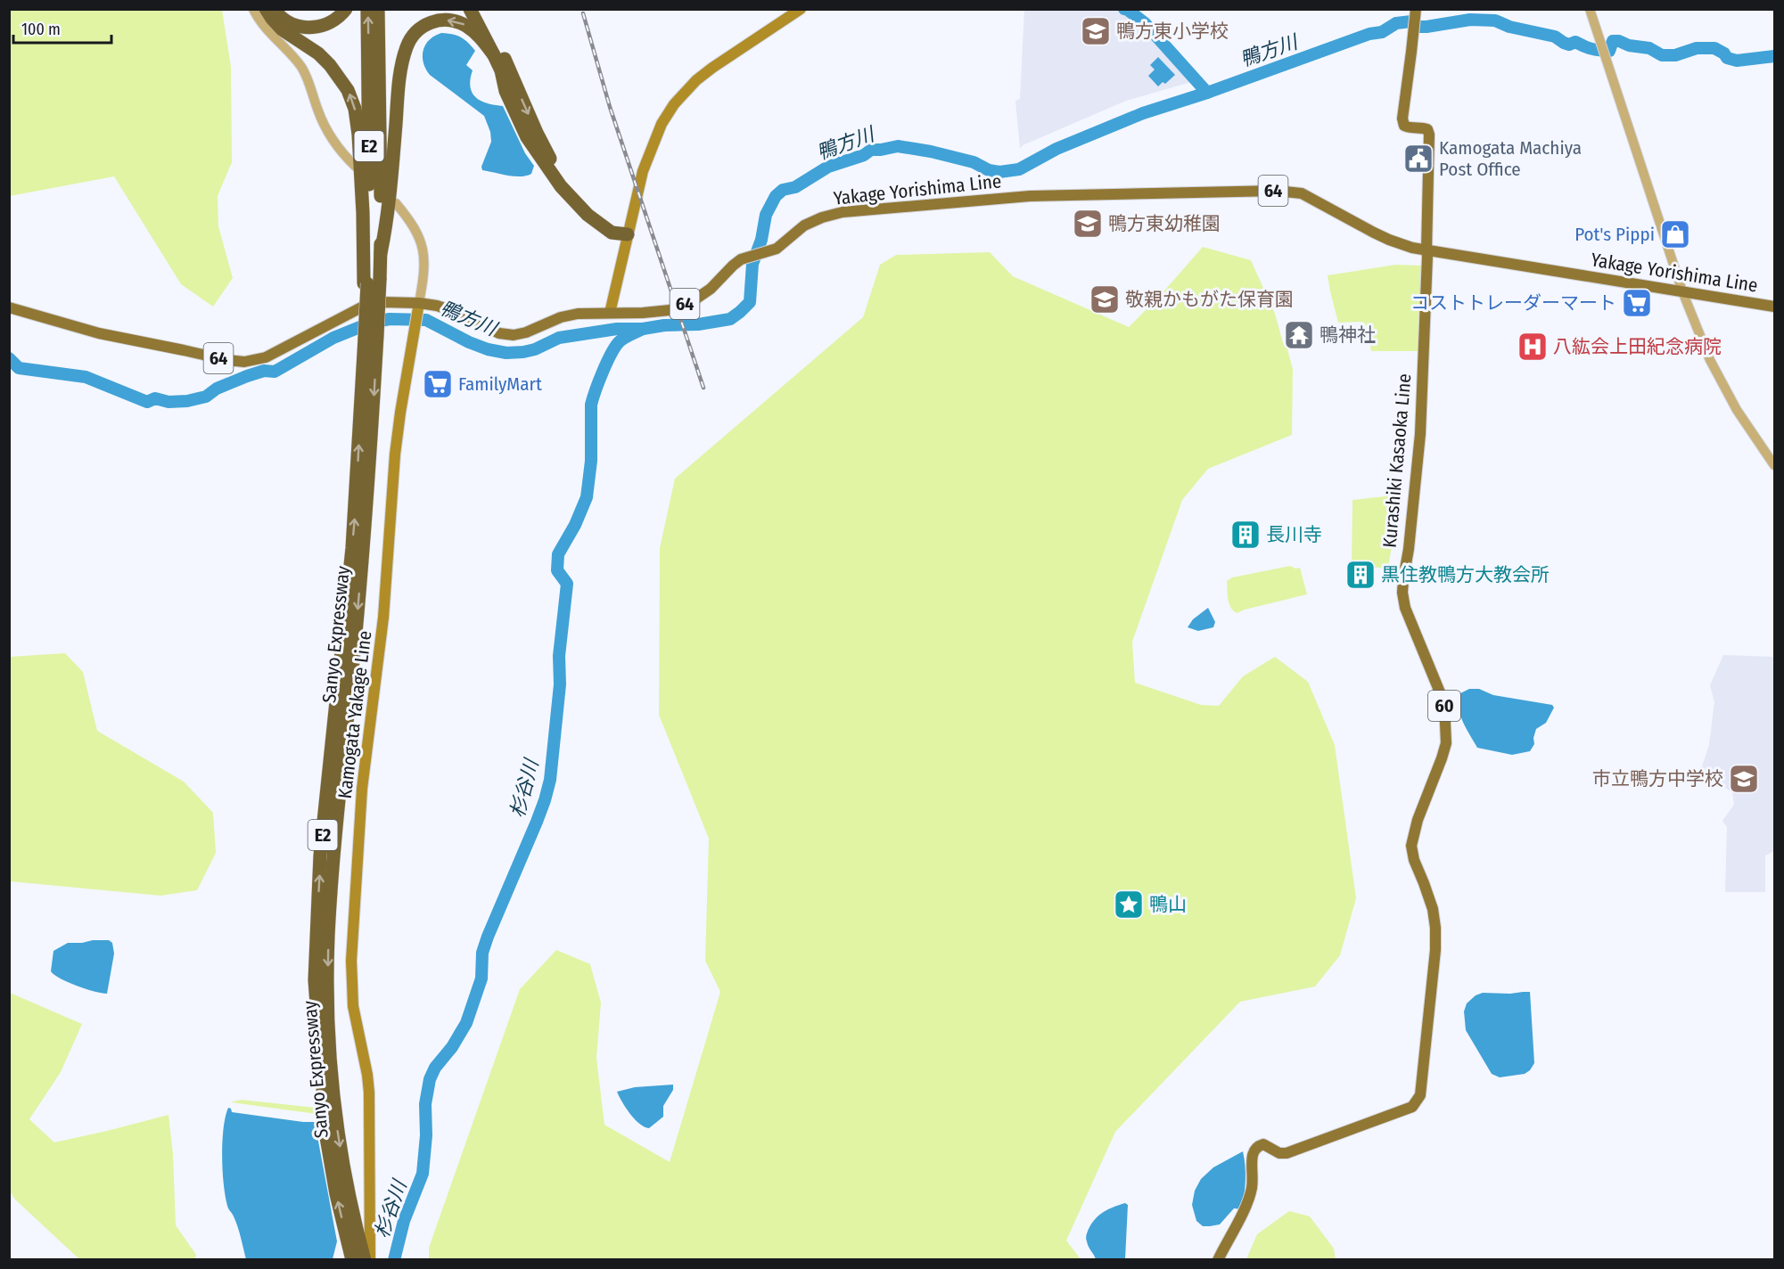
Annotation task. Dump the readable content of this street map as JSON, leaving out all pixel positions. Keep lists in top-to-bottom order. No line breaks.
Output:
{"streets":{"highway":["E2","Sanyo Expressway"],"main road":["Yakage Yorishima Line","64","Kurashiki Kasaoka Line","60","Kamogata Yakage Line"]},"crossings":[["Yakage Yorishima Line","Kurashiki Kasaoka Line"],["Yakage Yorishima Line","Kamogata Yakage Line"]],"water":["鴨方川","杉谷川"],"places":{"school or university":["鴨方東小学校","鴨方東幼稚園","敬親かもがた保育園","市立鴨方中学校"],"public building":["Kamogata Machiya Post Office"],"shop":["Pot's Pippi"],"supermarket":["コストトレーダーマート","FamilyMart"],"temple":["鴨神社"],"hospital":["八紘会上田紀念病院"],"building":["長川寺","黒住教鴨方大教会所"],"place":["鴨山"]},"scale_bar":"100 m"}
